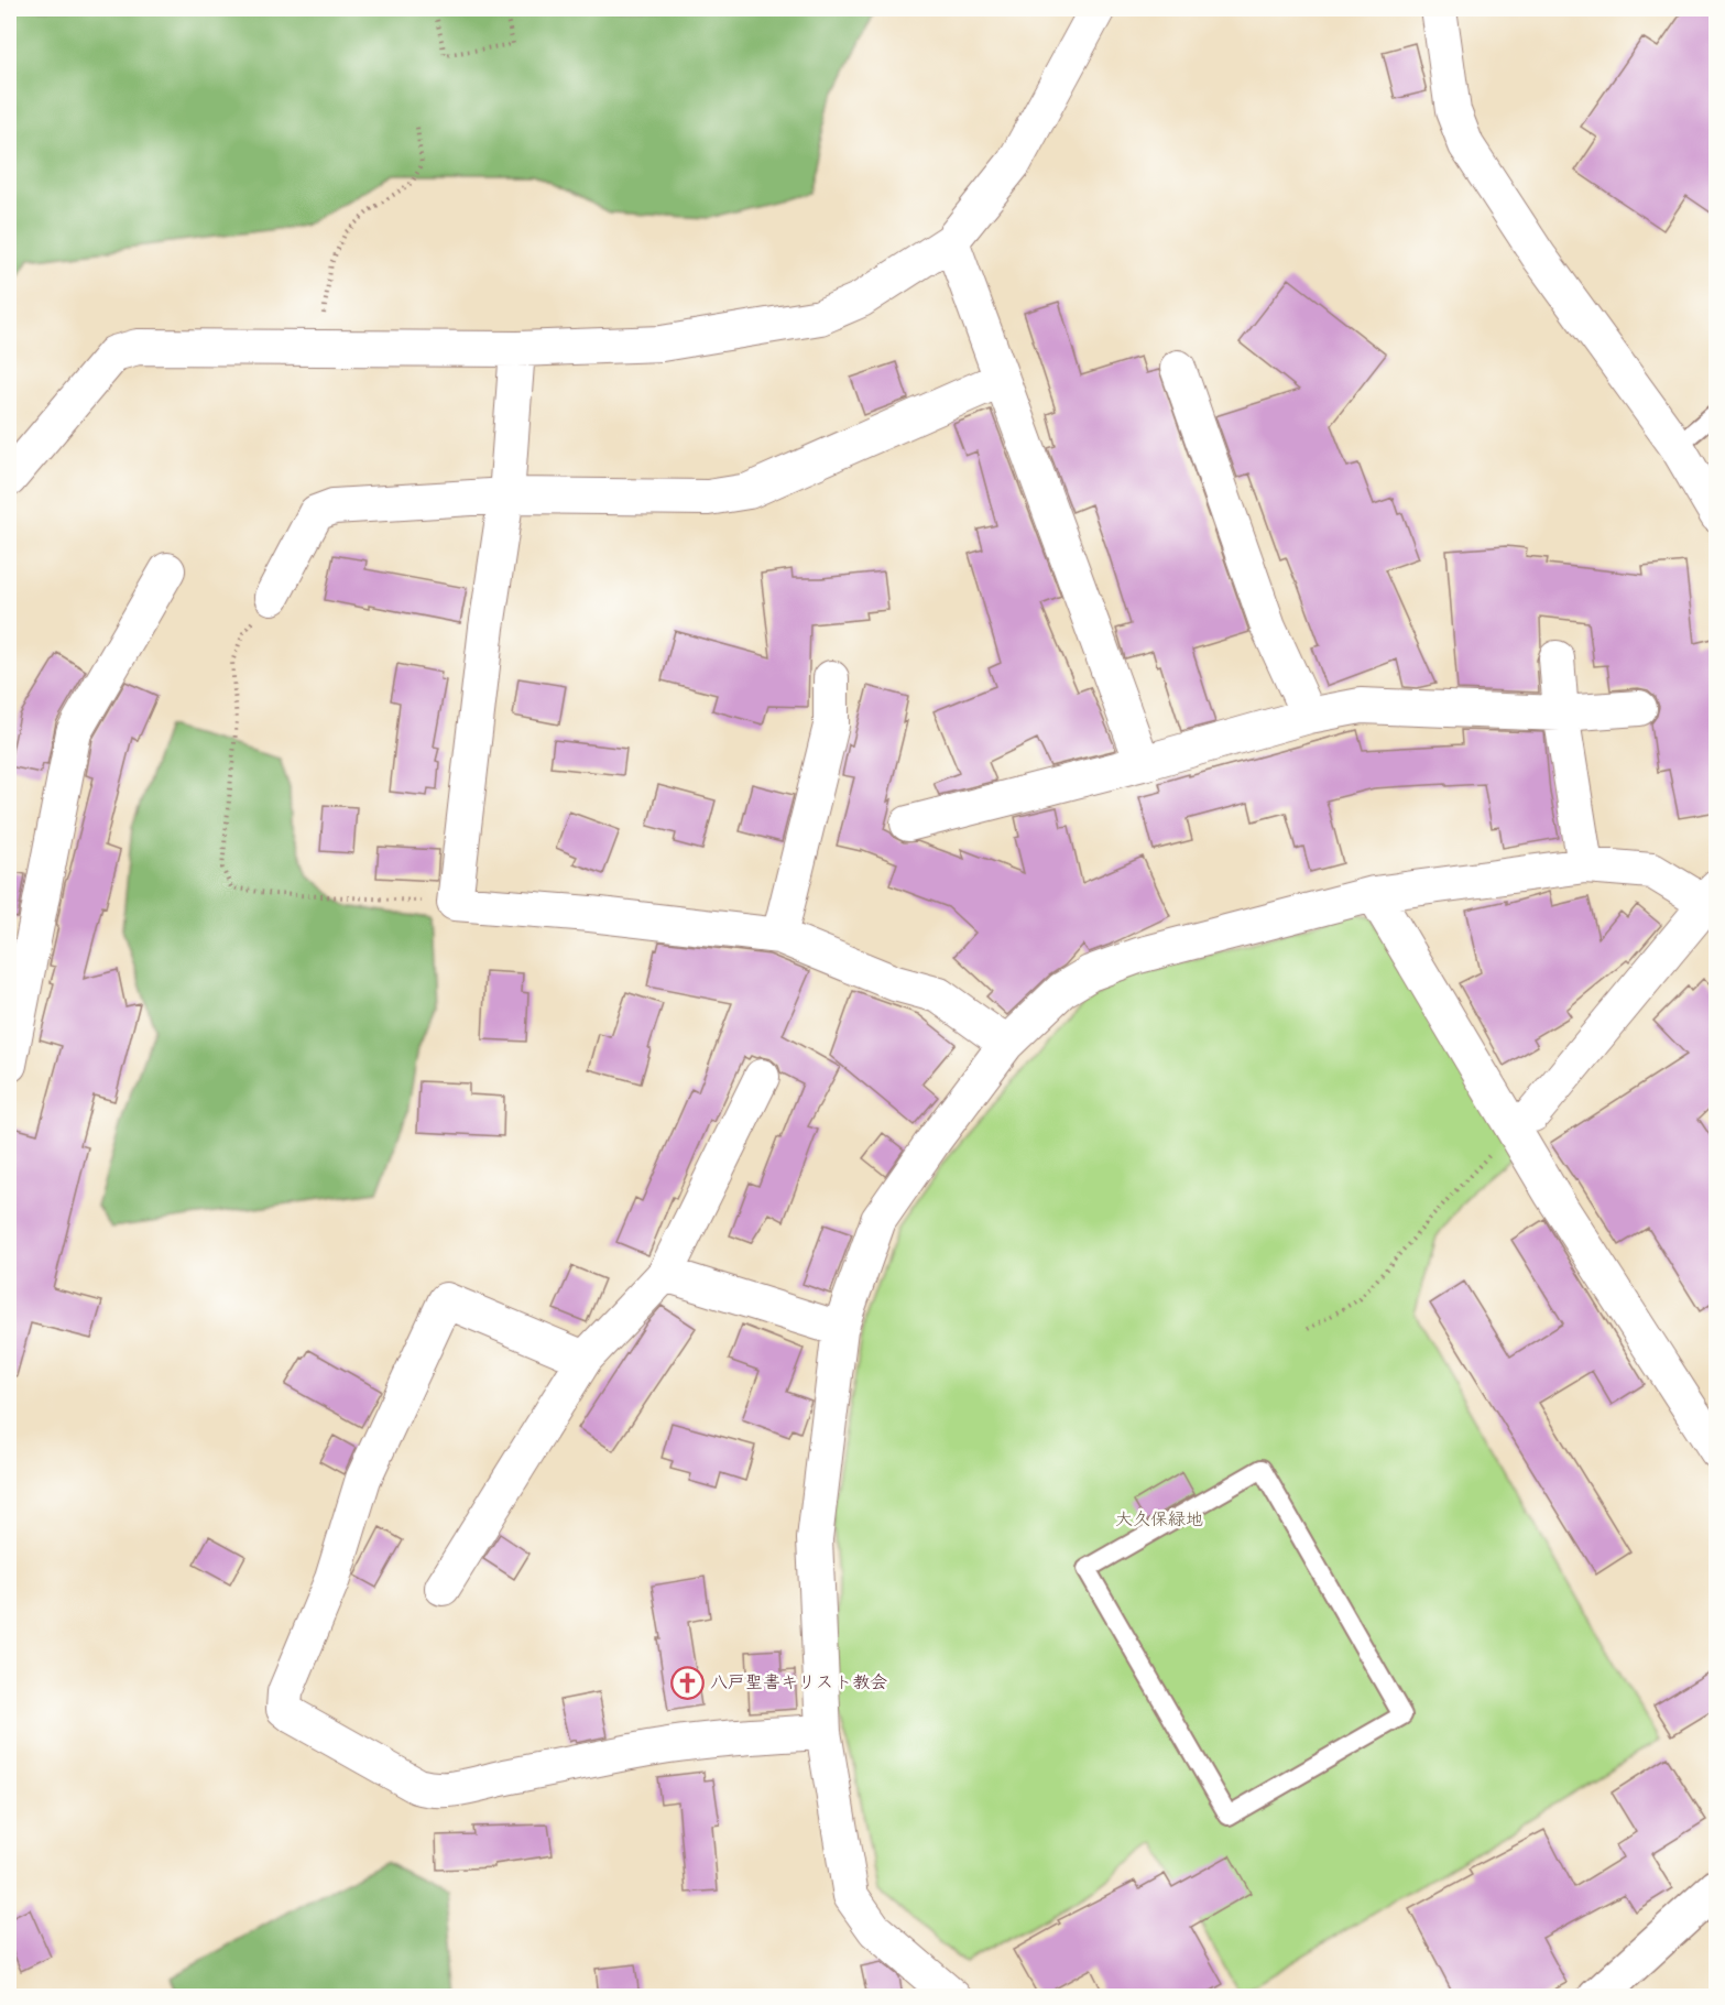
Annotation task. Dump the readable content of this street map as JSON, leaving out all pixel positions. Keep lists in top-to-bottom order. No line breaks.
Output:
{"parks":["大久保緑地"],"places":{"church":["八戸聖書キリスト教会"]}}
